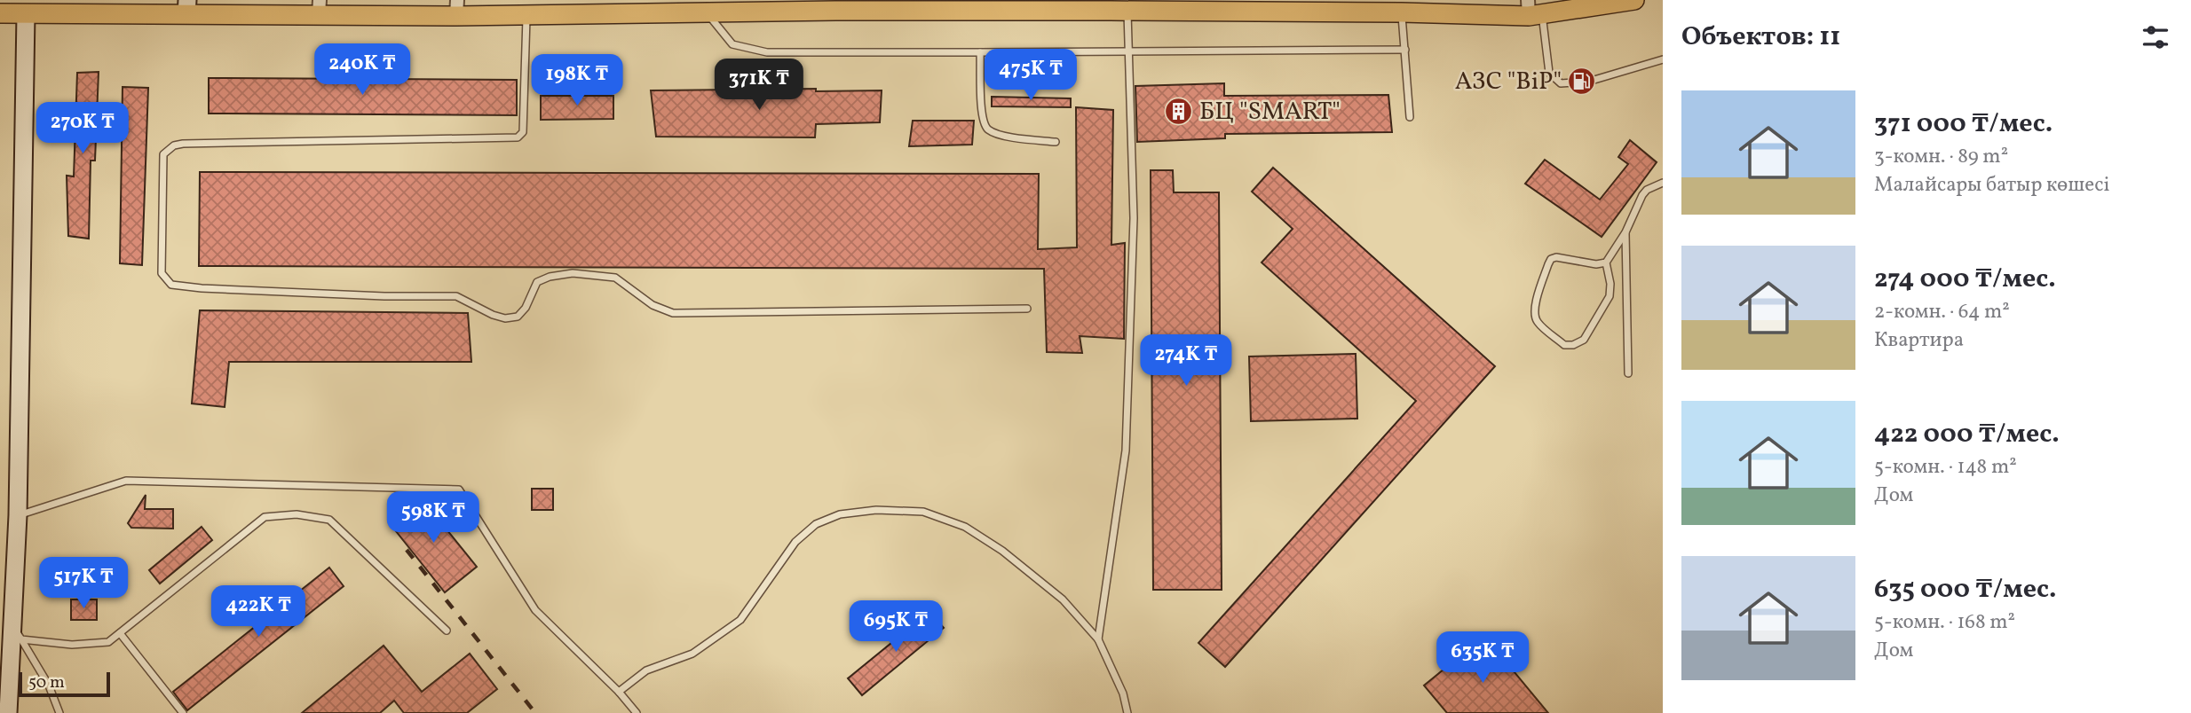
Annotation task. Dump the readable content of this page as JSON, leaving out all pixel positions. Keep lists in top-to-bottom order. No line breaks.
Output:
{"places":{"fuel station":["АЗС \"BiP\""],"building":["БЦ \"SMART\""]},"scale_bar":"50 m","page":{"heading":"Объектов: 11","price":["240K ₸","475K ₸","198K ₸","371K ₸","270K ₸","274K ₸","598K ₸","517K ₸","422K ₸","695K ₸","635K ₸"],"list":[{"name":"371 000 ₸/мес.","note":"3-комн. · 89 m² · Малайсары батыр көшесі"},{"name":"274 000 ₸/мес.","note":"2-комн. · 64 m² · Квартира"},{"name":"422 000 ₸/мес.","note":"5-комн. · 148 m² · Дом"},{"name":"635 000 ₸/мес.","note":"5-комн. · 168 m² · Дом"}],"scale":"50 m"}}
